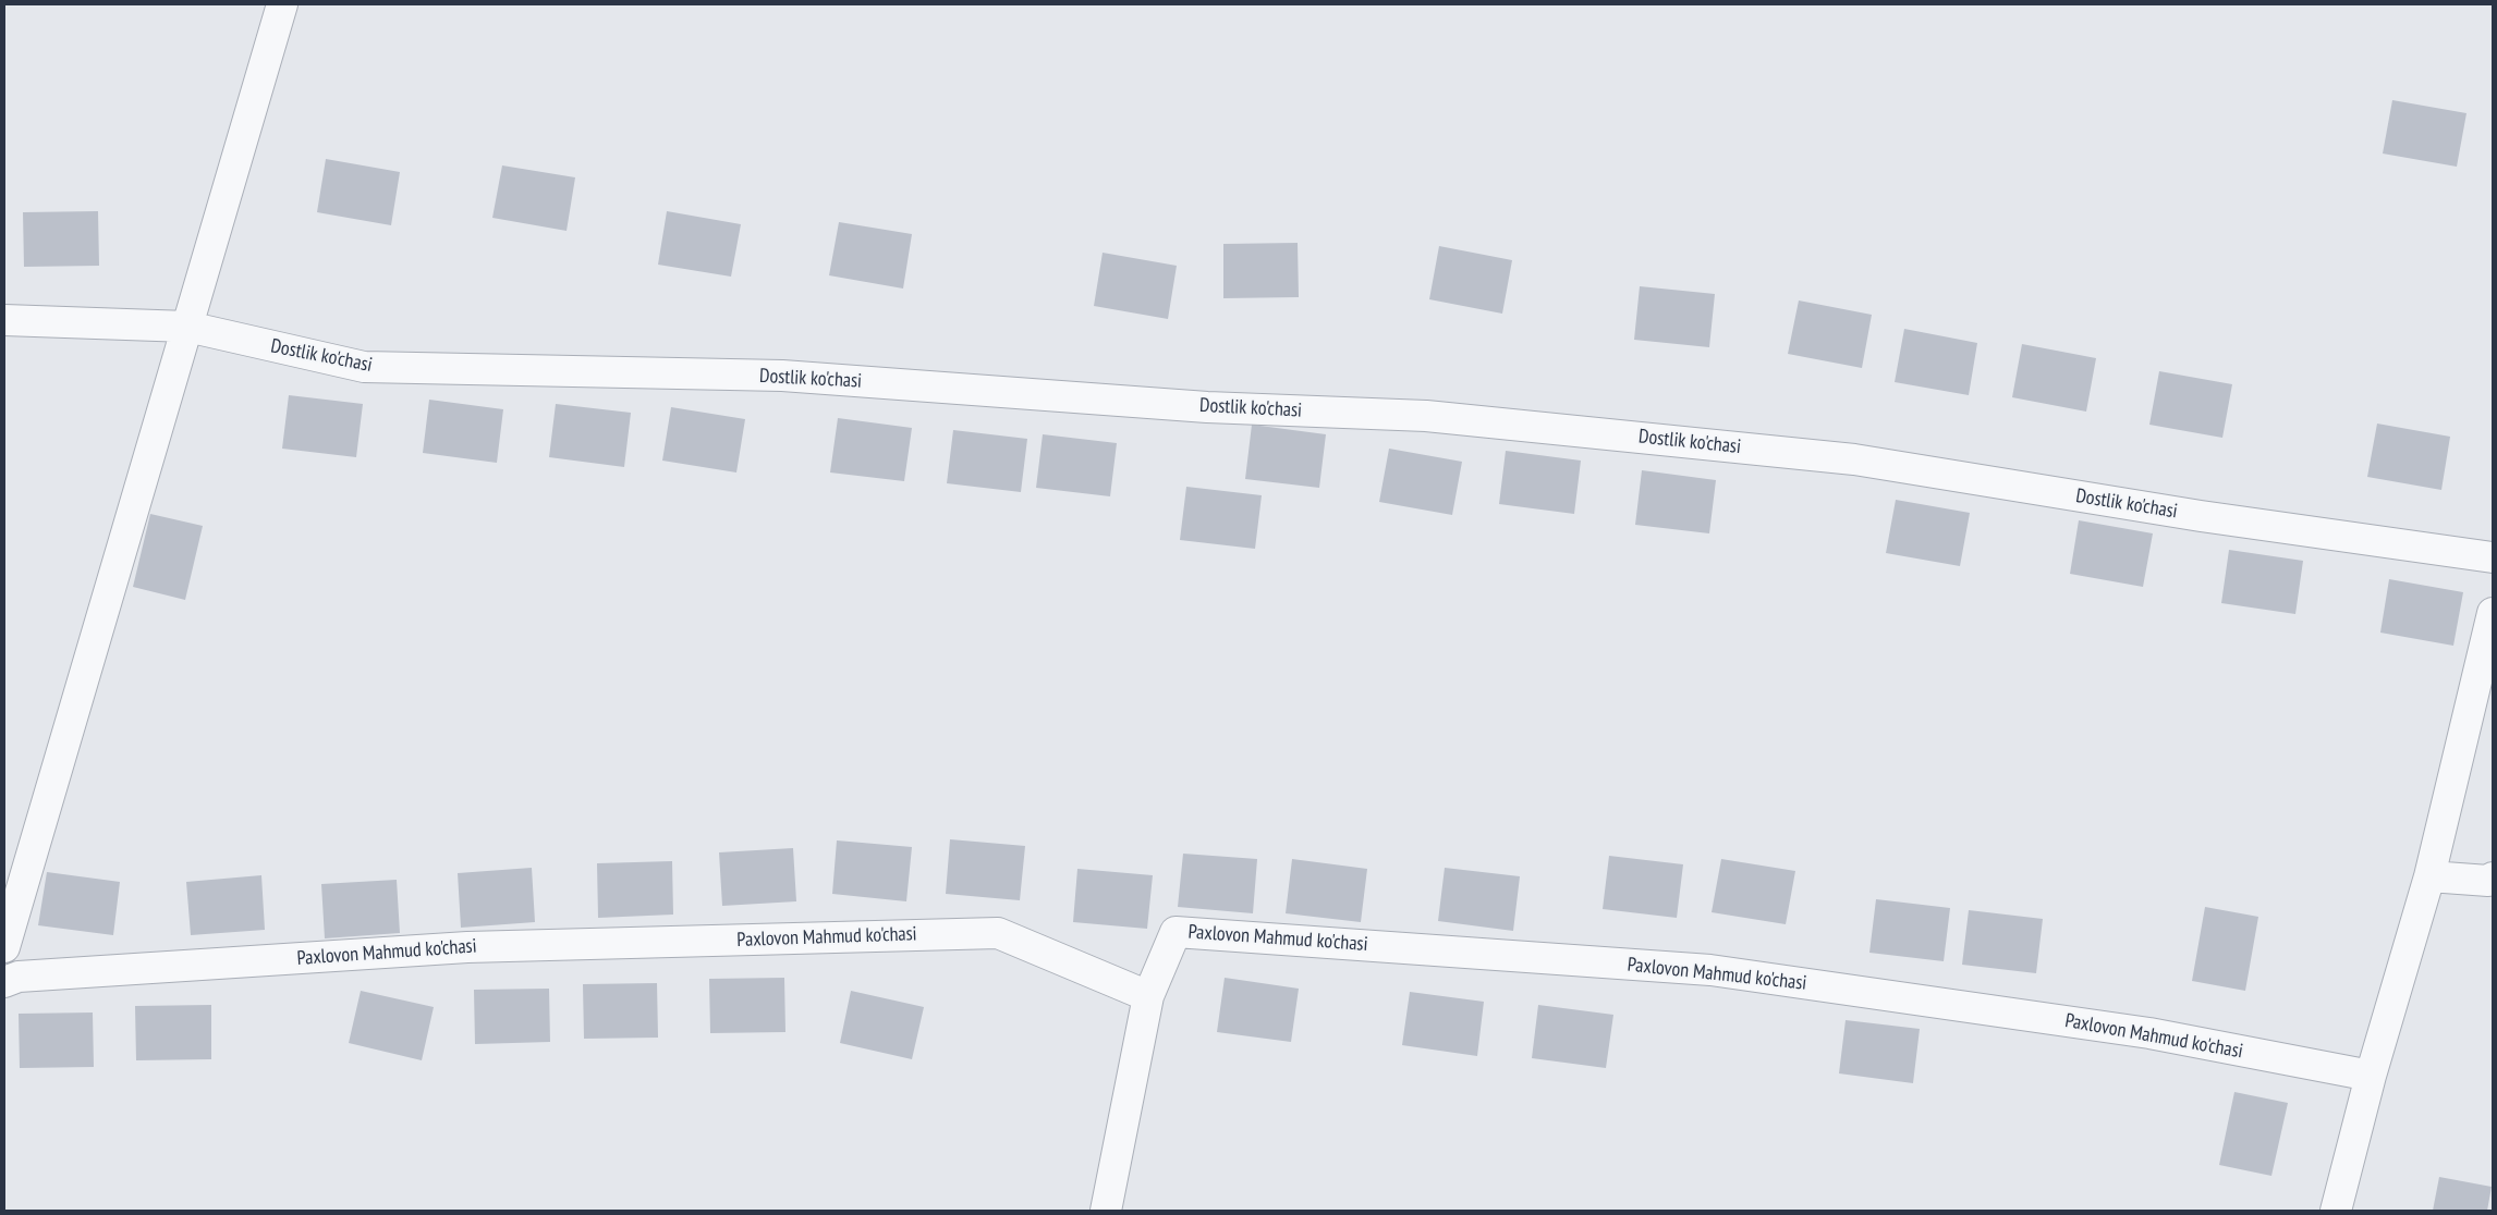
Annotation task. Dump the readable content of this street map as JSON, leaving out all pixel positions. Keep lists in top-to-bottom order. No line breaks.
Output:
{"streets":{"street":["Dostlik ko'chasi","Paxlovon Mahmud ko'chasi"]}}
